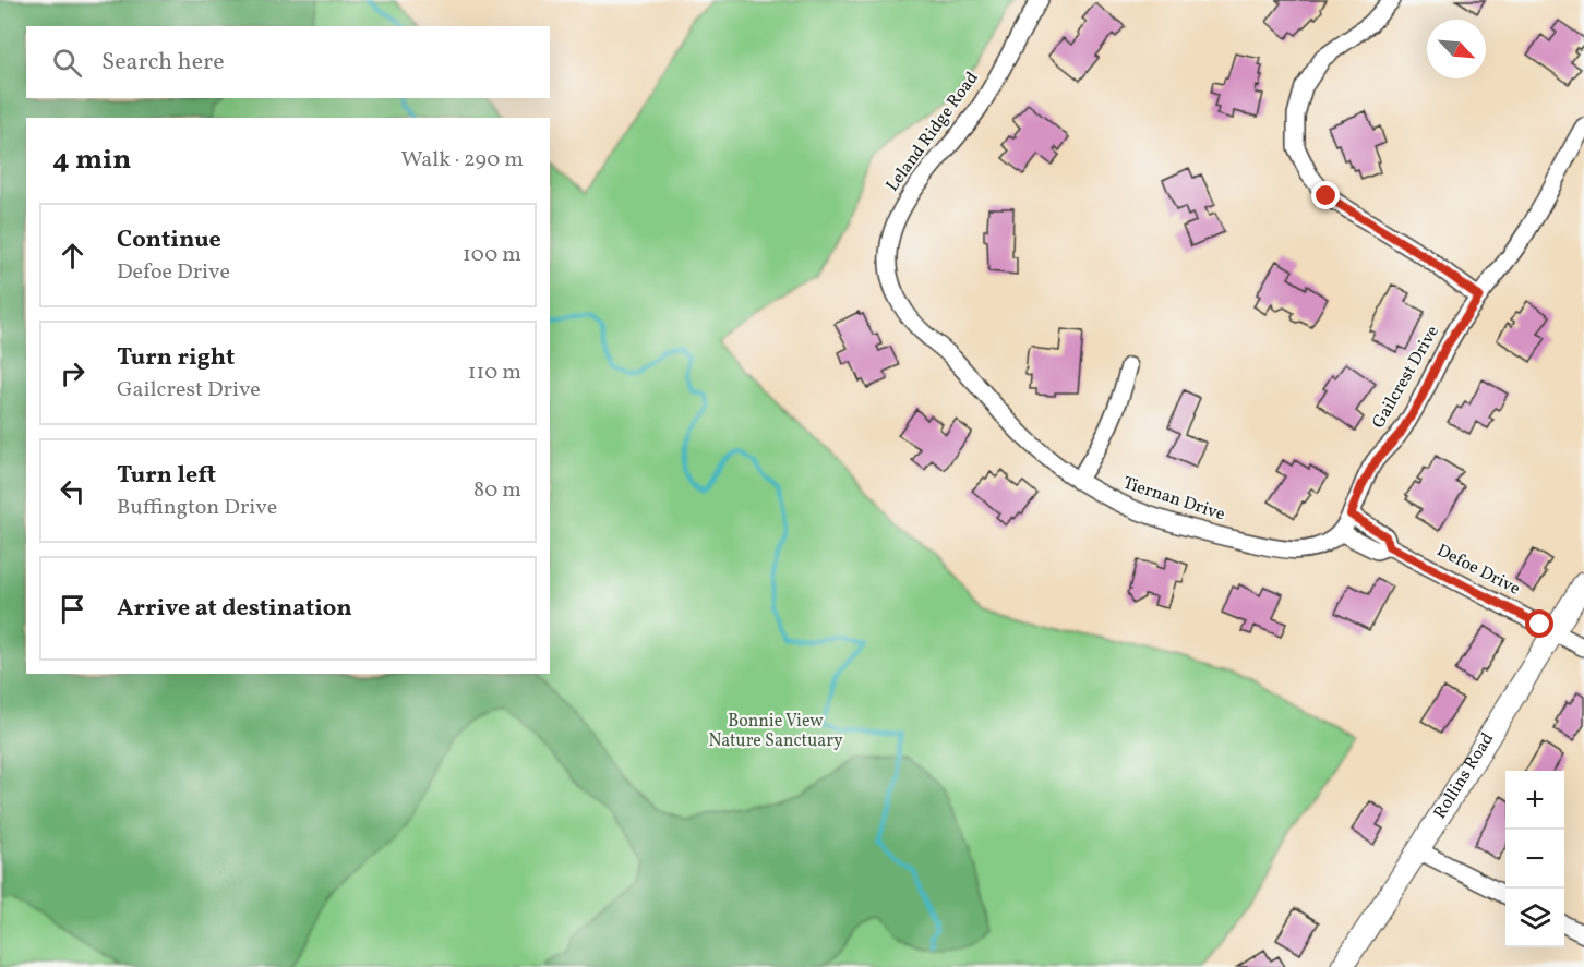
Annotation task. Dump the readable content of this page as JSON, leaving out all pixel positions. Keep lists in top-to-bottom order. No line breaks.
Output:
{"streets":{"street":["Leland Ridge Road","Gailcrest Drive","Tiernan Drive","Defoe Drive","Rollins Road"]},"crossings":[["Leland Ridge Road","Tiernan Drive"],["Gailcrest Drive","Tiernan Drive"],["Gailcrest Drive","Defoe Drive"],["Tiernan Drive","Defoe Drive"],["Defoe Drive","Rollins Road"]],"parks":["Bonnie View Nature Sanctuary"],"north":"bottom right","page":{"search":"Search here","heading":["4 min","Walk · 290 m"],"list":[["Continue","Defoe Drive","100 m"],["Turn right","Gailcrest Drive","110 m"],["Turn left","Buffington Drive","80 m"],"Arrive at destination"],"map_buttons":["+","−"]}}
